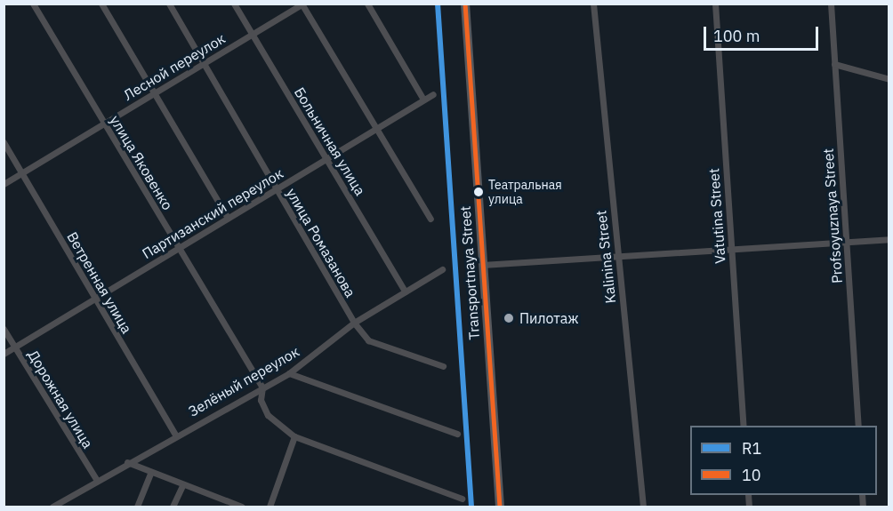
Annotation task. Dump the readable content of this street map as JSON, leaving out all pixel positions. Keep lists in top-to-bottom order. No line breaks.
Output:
{"streets":{"main road":["Transportnaya Street"],"street":["Лесной переулок","Больничная улица","улица Яковенко","Партизанский переулок","Vatutina Street","Profsoyuznaya Street","улица Ромазанова","Kalinina Street","Ветренная улица","Зелёный переулок","Дорожная улица"]},"crossings":[["Лесной переулок","Больничная улица"],["Лесной переулок","улица Яковенко"],["Лесной переулок","улица Ромазанова"],["Лесной переулок","Ветренная улица"],["Больничная улица","Партизанский переулок"],["Больничная улица","Зелёный переулок"],["улица Яковенко","Партизанский переулок"],["улица Яковенко","Зелёный переулок"],["Партизанский переулок","улица Ромазанова"],["Партизанский переулок","Ветренная улица"],["Партизанский переулок","Дорожная улица"],["улица Ромазанова","Зелёный переулок"],["Ветренная улица","Зелёный переулок"],["Зелёный переулок","Дорожная улица"]],"places":["Театральная улица","Пилотаж"],"lines":["transit line R1","transit line 10"],"legend":["R1","10"],"scale_bar":"100 m"}
